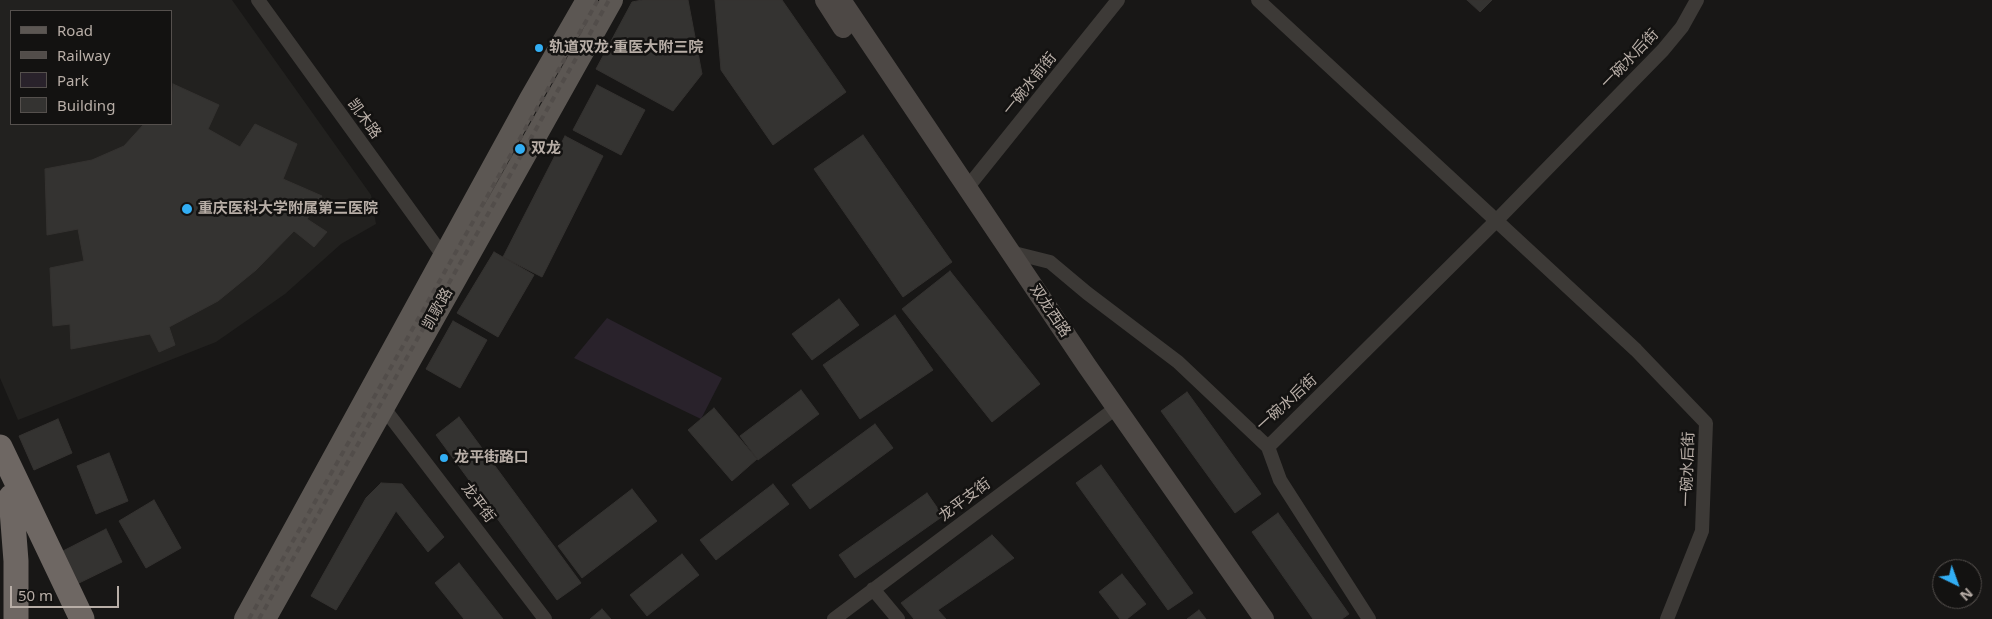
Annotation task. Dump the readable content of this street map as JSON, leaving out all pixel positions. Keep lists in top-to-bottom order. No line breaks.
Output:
{"streets":{"main road":["凯歌路","双龙西路"],"street":["一碗水后街","一碗水前街","凯木路","龙平支街","龙平街"]},"crossings":[["一碗水后街","双龙西路"],["一碗水前街","双龙西路"],["凯木路","凯歌路"],["凯歌路","龙平街"],["双龙西路","龙平支街"]],"places":["轨道双龙·重医大附三院","双龙","重庆医科大学附属第三医院","龙平街路口"],"legend":["Road","Railway","Park","Building"],"scale_bar":"50 m","north":"bottom right"}
